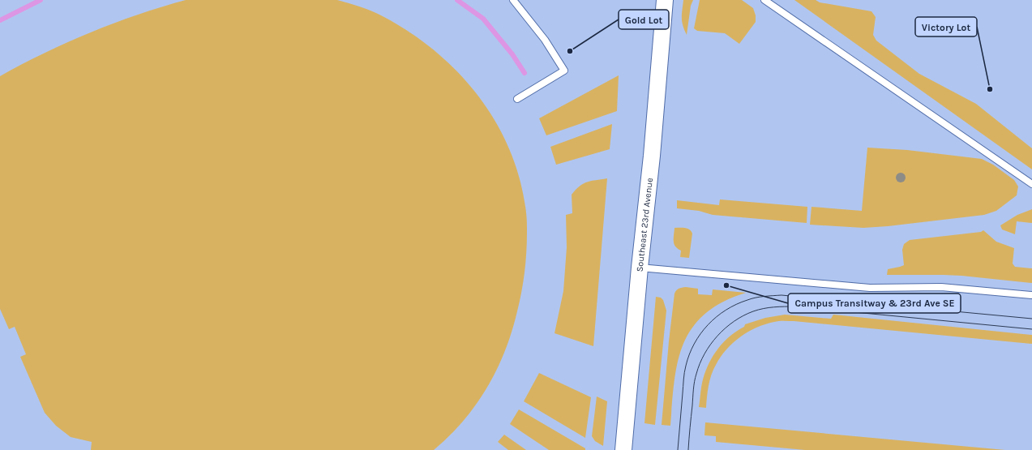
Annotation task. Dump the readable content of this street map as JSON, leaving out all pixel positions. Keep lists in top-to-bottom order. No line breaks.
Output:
{"streets":{"street":["Southeast 23rd Avenue"]},"places":["Gold Lot","Victory Lot","Campus Transitway & 23rd Ave SE"]}
